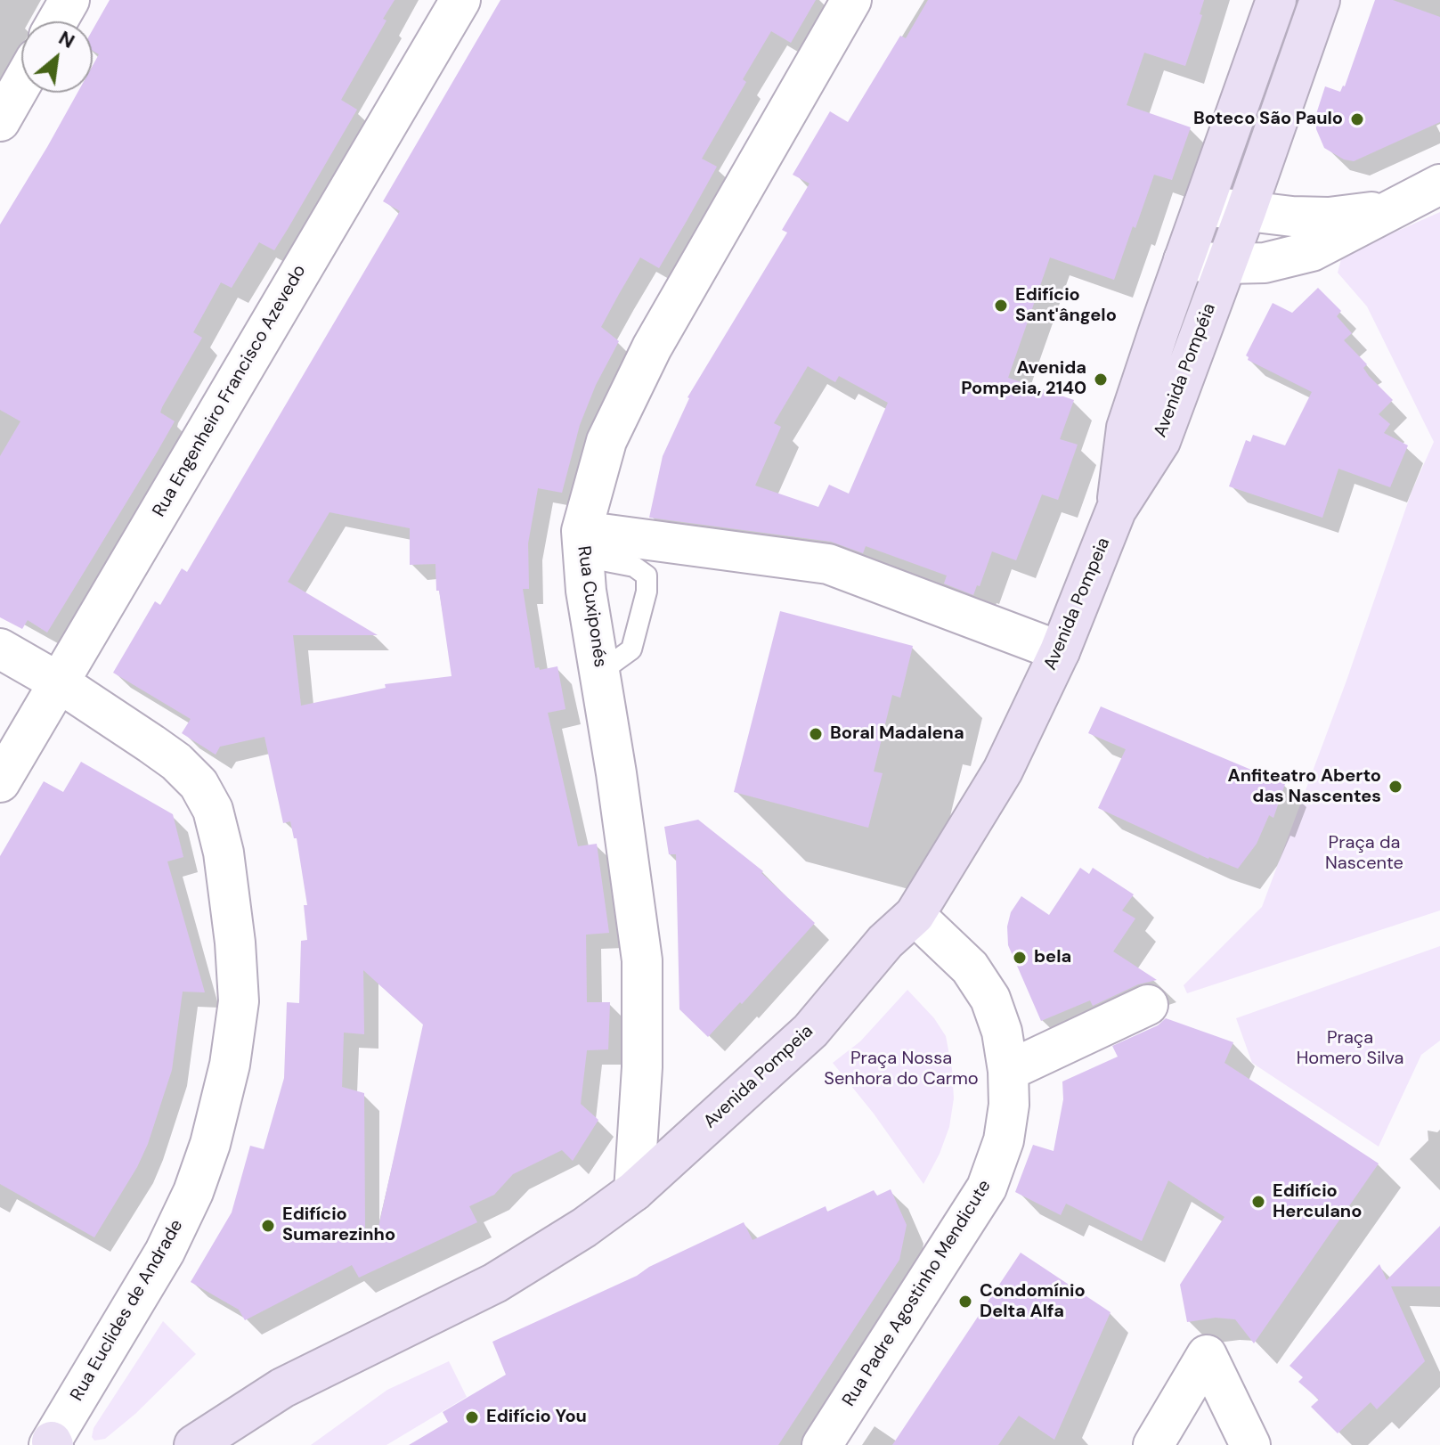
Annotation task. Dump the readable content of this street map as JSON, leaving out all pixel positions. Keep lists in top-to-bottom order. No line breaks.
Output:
{"streets":{"main road":["Avenida Pompéia","Avenida Pompeia"],"street":["Rua Engenheiro Francisco Azevedo","Rua Cuxiponés","Rua Padre Agostinho Mendicute","Rua Euclides de Andrade"]},"crossings":[["Avenida Pompéia","Avenida Pompeia"],["Rua Engenheiro Francisco Azevedo","Rua Euclides de Andrade"],["Avenida Pompeia","Rua Cuxiponés"],["Avenida Pompeia","Rua Padre Agostinho Mendicute"]],"parks":["Praça da Nascente","Praça Homero Silva","Praça Nossa Senhora do Carmo"],"places":["Boteco São Paulo","Edifício Sant'ângelo","Avenida Pompeia, 2140","Boral Madalena","Anfiteatro Aberto das Nascentes","bela","Edifício Herculano","Edifício Sumarezinho","Condomínio Delta Alfa","Edifício You"],"north":"top right"}
